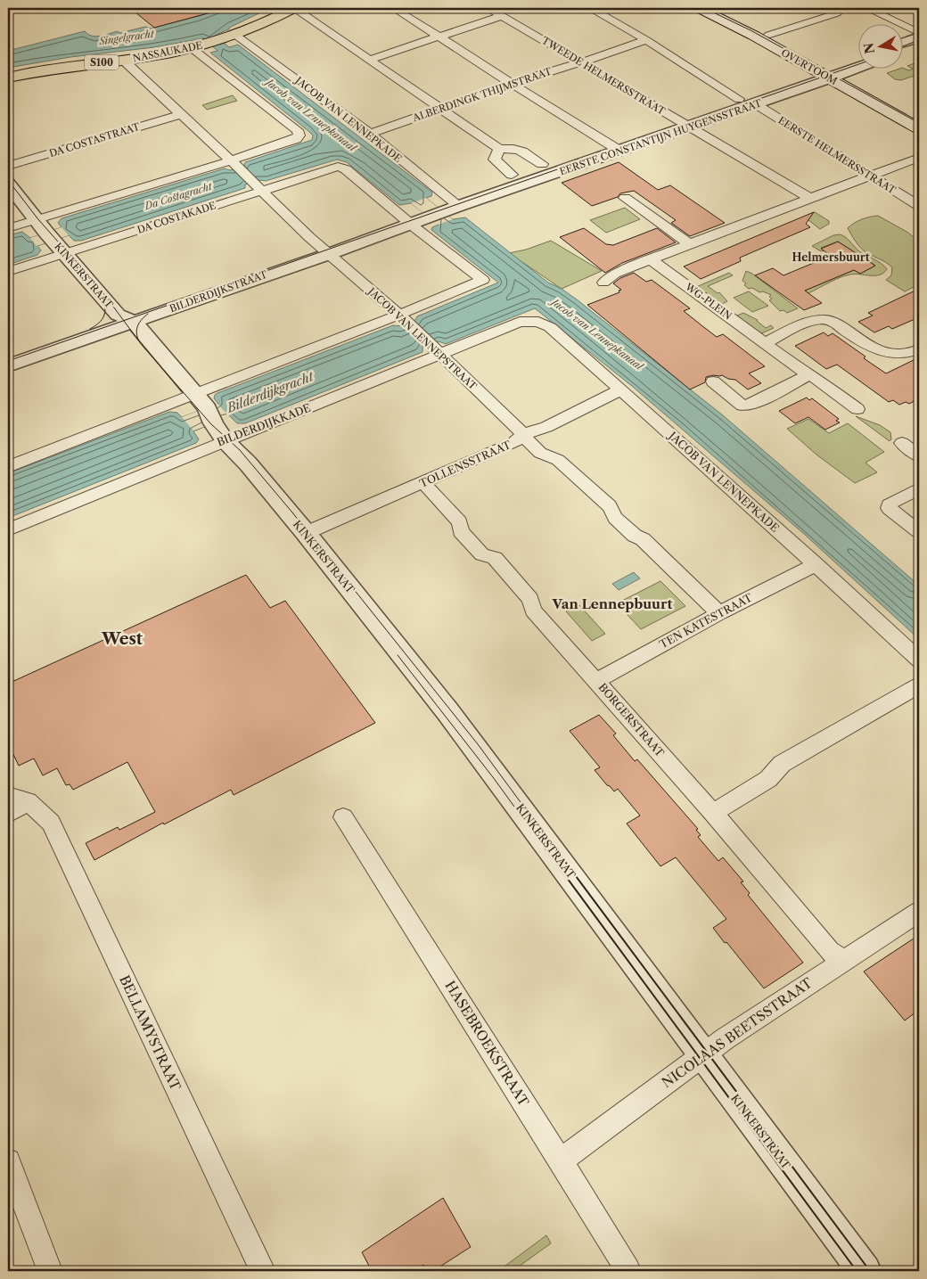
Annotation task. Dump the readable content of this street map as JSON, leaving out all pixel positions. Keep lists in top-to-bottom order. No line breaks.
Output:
{"streets":{"main road":["NASSAUKADE","S100","OVERTOOM"],"street":["TWEEDE HELMERSSTRAAT","ALBERDINGK THIJMSTRAAT","JACOB VAN LENNEPKADE","EERSTE CONSTANTIJN HUYGENSSTRAAT","DA COSTASTRAAT","EERSTE HELMERSSTRAAT","DA COSTAKADE","KINKERSTRAAT","BILDERDIJKSTRAAT","WG-PLEIN","JACOB VAN LENNEPSTRAAT","BILDERDIJKKADE","TOLLENSSTRAAT","TEN KATESTRAAT","BORGERSTRAAT","BELLAMYSTRAAT","NICOLAAS BEETSSTRAAT","HASEBROEKSTRAAT"]},"crossings":[["NASSAUKADE","JACOB VAN LENNEPKADE"],["NASSAUKADE","JACOB VAN LENNEPSTRAAT"],["OVERTOOM","EERSTE CONSTANTIJN HUYGENSSTRAAT"],["TWEEDE HELMERSSTRAAT","ALBERDINGK THIJMSTRAAT"],["TWEEDE HELMERSSTRAAT","EERSTE CONSTANTIJN HUYGENSSTRAAT"],["ALBERDINGK THIJMSTRAAT","JACOB VAN LENNEPKADE"],["JACOB VAN LENNEPKADE","EERSTE CONSTANTIJN HUYGENSSTRAAT"],["JACOB VAN LENNEPKADE","DA COSTAKADE"],["JACOB VAN LENNEPKADE","BILDERDIJKSTRAAT"],["JACOB VAN LENNEPKADE","JACOB VAN LENNEPSTRAAT"],["JACOB VAN LENNEPKADE","BILDERDIJKKADE"],["JACOB VAN LENNEPKADE","TOLLENSSTRAAT"],["JACOB VAN LENNEPKADE","TEN KATESTRAAT"],["EERSTE CONSTANTIJN HUYGENSSTRAAT","EERSTE HELMERSSTRAAT"],["EERSTE CONSTANTIJN HUYGENSSTRAAT","BILDERDIJKSTRAAT"],["DA COSTASTRAAT","JACOB VAN LENNEPSTRAAT"],["DA COSTAKADE","KINKERSTRAAT"],["DA COSTAKADE","JACOB VAN LENNEPSTRAAT"],["KINKERSTRAAT","BILDERDIJKSTRAAT"],["KINKERSTRAAT","BILDERDIJKKADE"],["KINKERSTRAAT","TOLLENSSTRAAT"],["KINKERSTRAAT","NICOLAAS BEETSSTRAAT"],["BILDERDIJKSTRAAT","JACOB VAN LENNEPSTRAAT"],["JACOB VAN LENNEPSTRAAT","BILDERDIJKKADE"],["JACOB VAN LENNEPSTRAAT","TOLLENSSTRAAT"],["JACOB VAN LENNEPSTRAAT","TEN KATESTRAAT"],["TOLLENSSTRAAT","BORGERSTRAAT"],["TEN KATESTRAAT","BORGERSTRAAT"],["BORGERSTRAAT","NICOLAAS BEETSSTRAAT"],["NICOLAAS BEETSSTRAAT","HASEBROEKSTRAAT"]],"districts":["Helmersbuurt","Van Lennepbuurt","West"],"water":["Singelgracht","Jacob van Lennepkanaal","Da Costagracht","Bilderdijkgracht"],"north":"left"}
